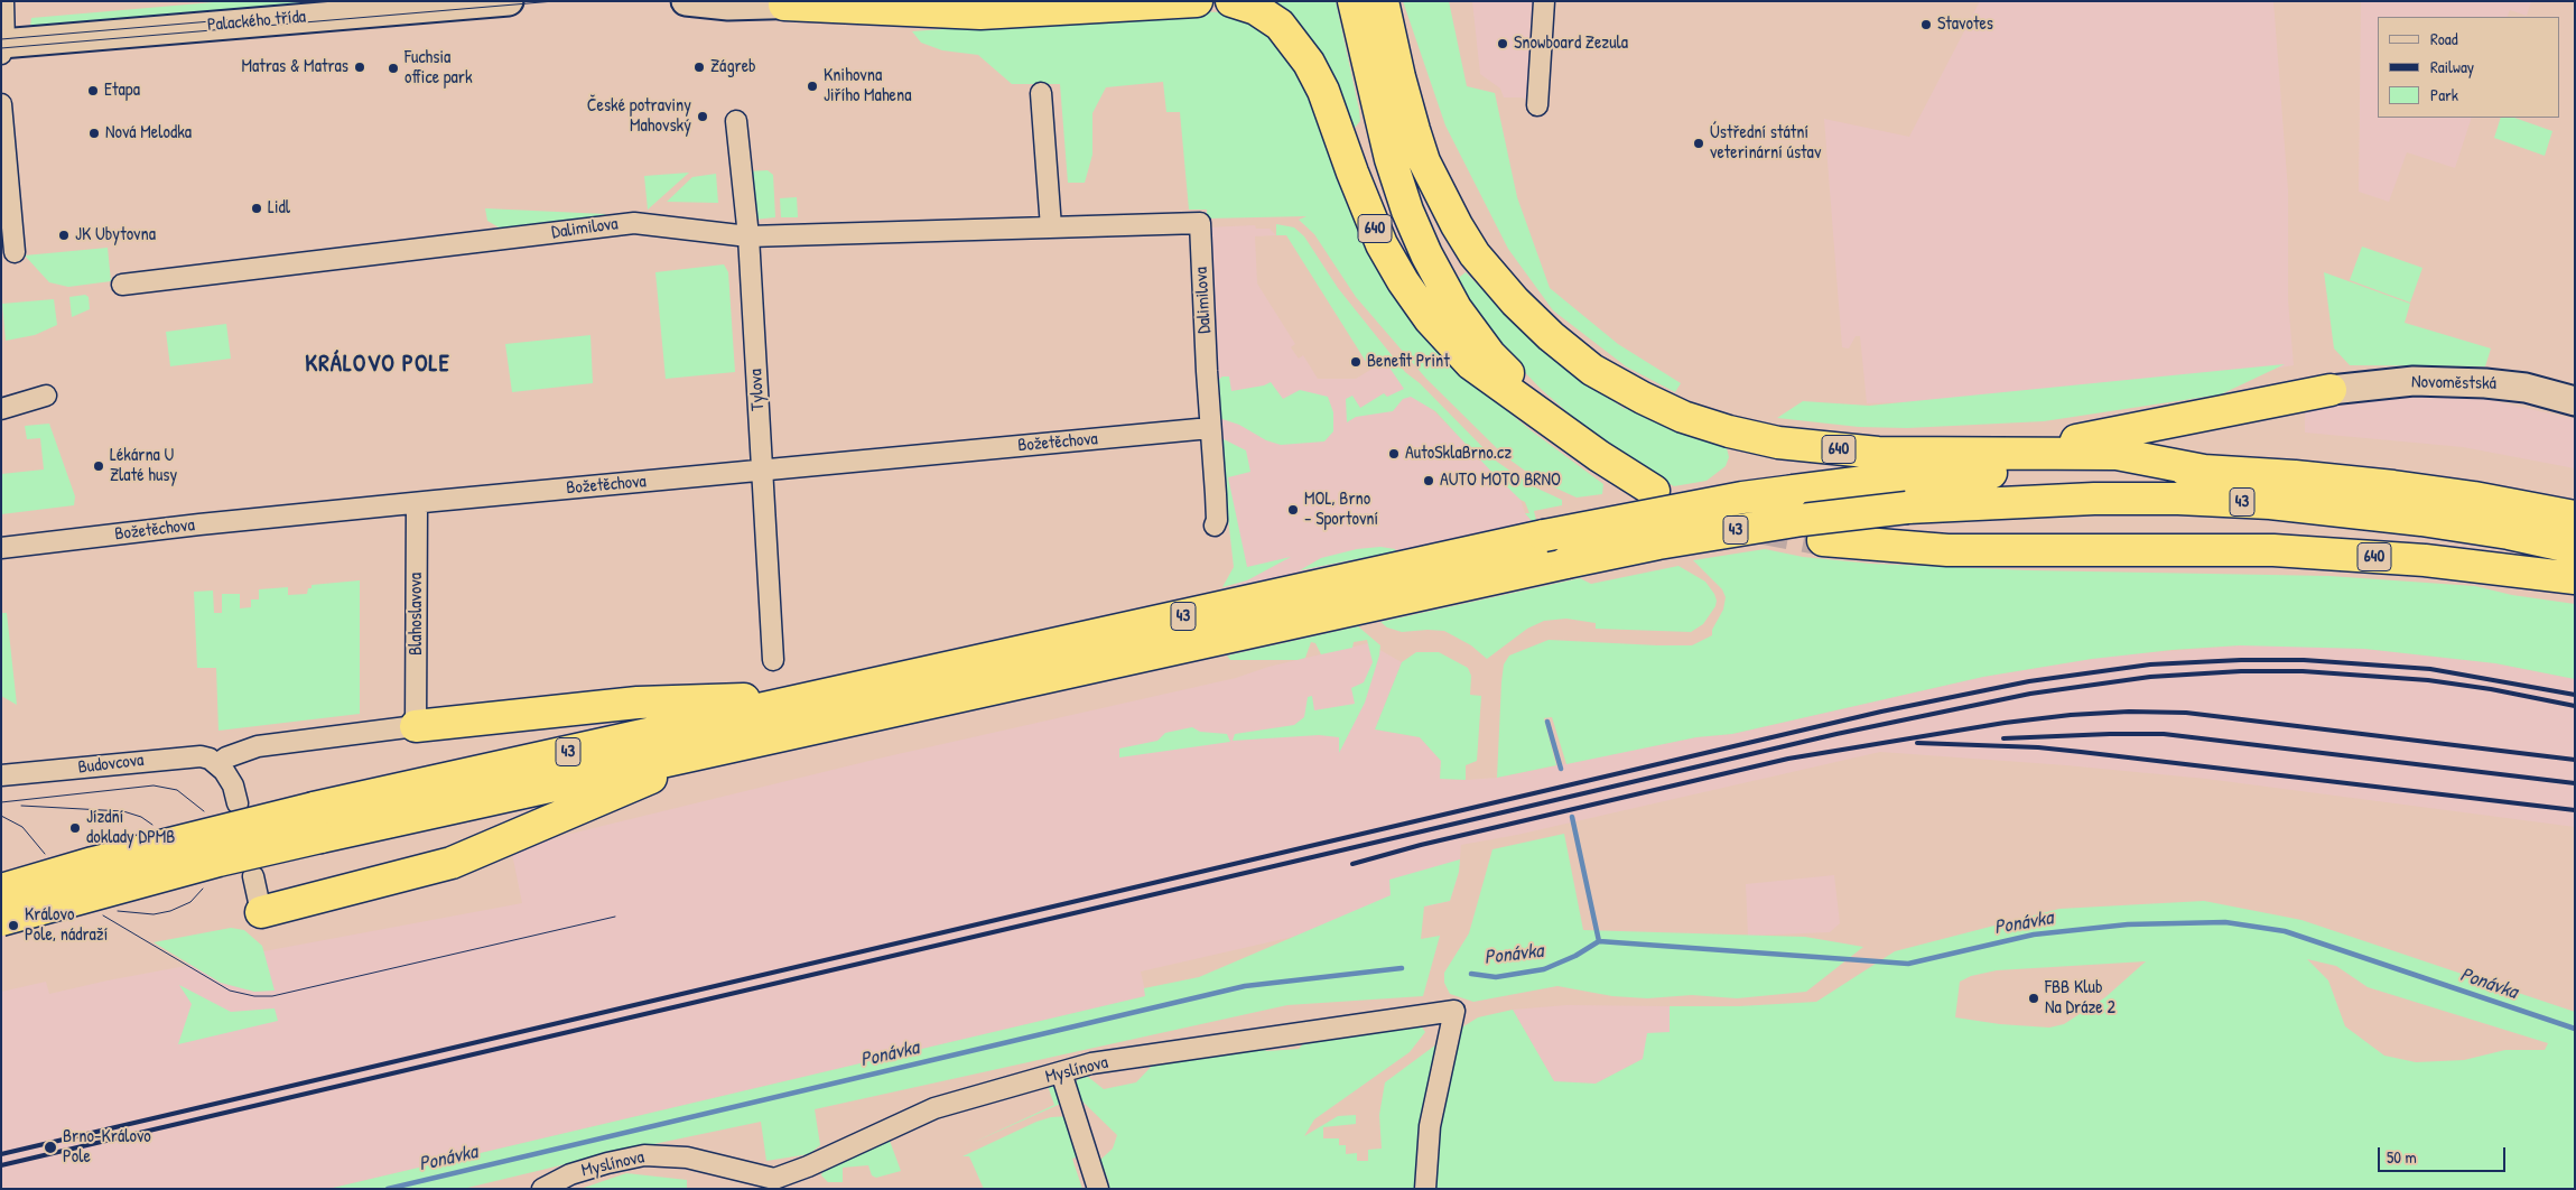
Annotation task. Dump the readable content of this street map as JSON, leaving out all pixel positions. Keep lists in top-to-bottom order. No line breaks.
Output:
{"streets":{"highway":["640","43"],"street":["Palackého třída","Dalimilova","Novoměstská","Tylova","Božetěchova","Blahoslavova","Budovcova","Myslínova"]},"crossings":[["Dalimilova","Tylova"],["Dalimilova","Božetěchova"],["640","43"],["Tylova","Božetěchova"],["Božetěchova","Blahoslavova"]],"districts":["KRÁLOVO POLE"],"water":["Ponávka"],"places":["Stavotes","Snowboard Zezula","Matras & Matras","Zágreb","Fuchsia office park","Knihovna Jiřího Mahena","Etapa","České potraviny Mahovský","Nová Melodka","Ústřední státní veterinární ústav","Lidl","JK Ubytovna","Benefit Print","AutoSklaBrno.cz","Lékárna U Zlaté husy","AUTO MOTO BRNO","MOL, Brno - Sportovní","Jízdní doklady DPMB","Královo Pole, nádraží","FBB Klub Na Dráze 2","Brno-Královo Pole"],"legend":["Road","Railway","Park"],"scale_bar":"50 m"}
